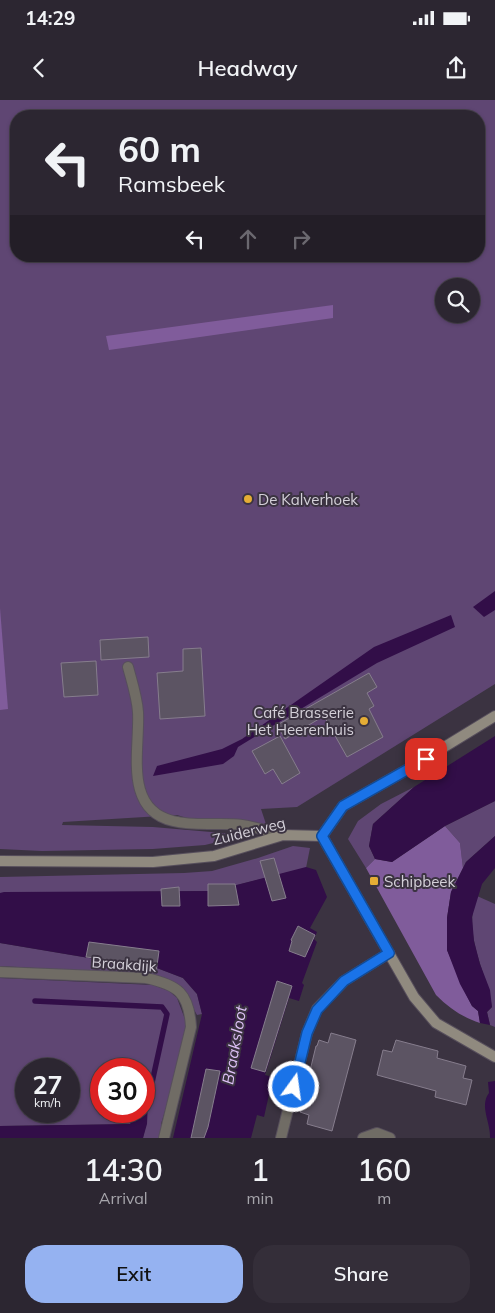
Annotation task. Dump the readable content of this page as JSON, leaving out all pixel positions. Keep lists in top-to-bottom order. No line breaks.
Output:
{"streets":{"main road":["Zuiderweg"],"street":["Braakdijk"]},"water":["Braaksloot"],"places":{"other":["De Kalverhoek","Café Brasserie Het Heerenhuis"],"transit":["Schipbeek"]},"page":{"status":"14:29","header":"Headway","turn":["60 m","Ramsbeek"],"speed":"27 km/h","limit":"30","eta":["14:30","Arrival","1","min","160","m"],"buttons":["Exit","Share"]}}
